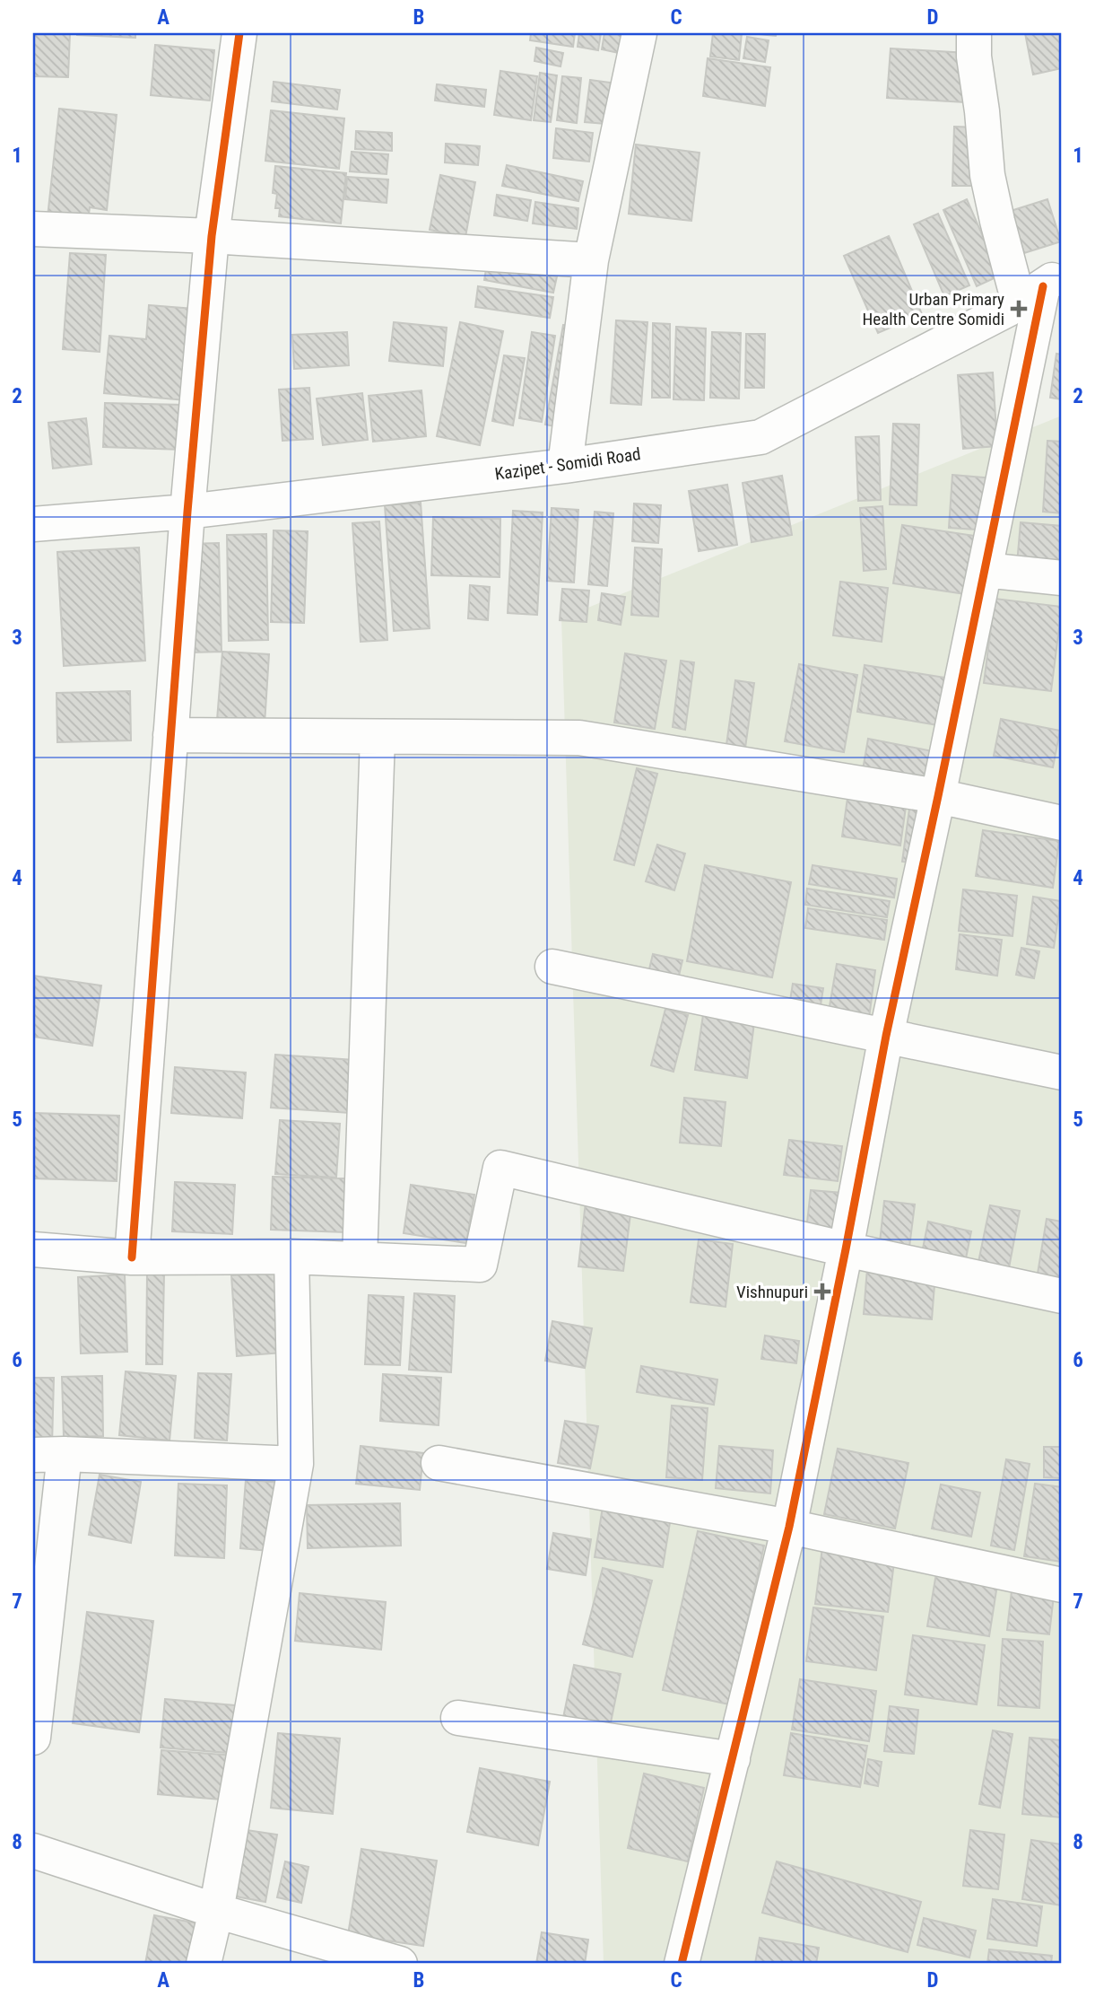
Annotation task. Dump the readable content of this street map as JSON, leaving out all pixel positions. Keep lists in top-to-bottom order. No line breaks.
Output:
{"streets":{"street":["Kazipet - Somidi Road"]},"places":{"health":["Urban Primary Health Centre Somidi","Vishnupuri"]},"grid":{"columns":["A","B","C","D"],"rows":["1","2","3","4","5","6","7","8"]}}
